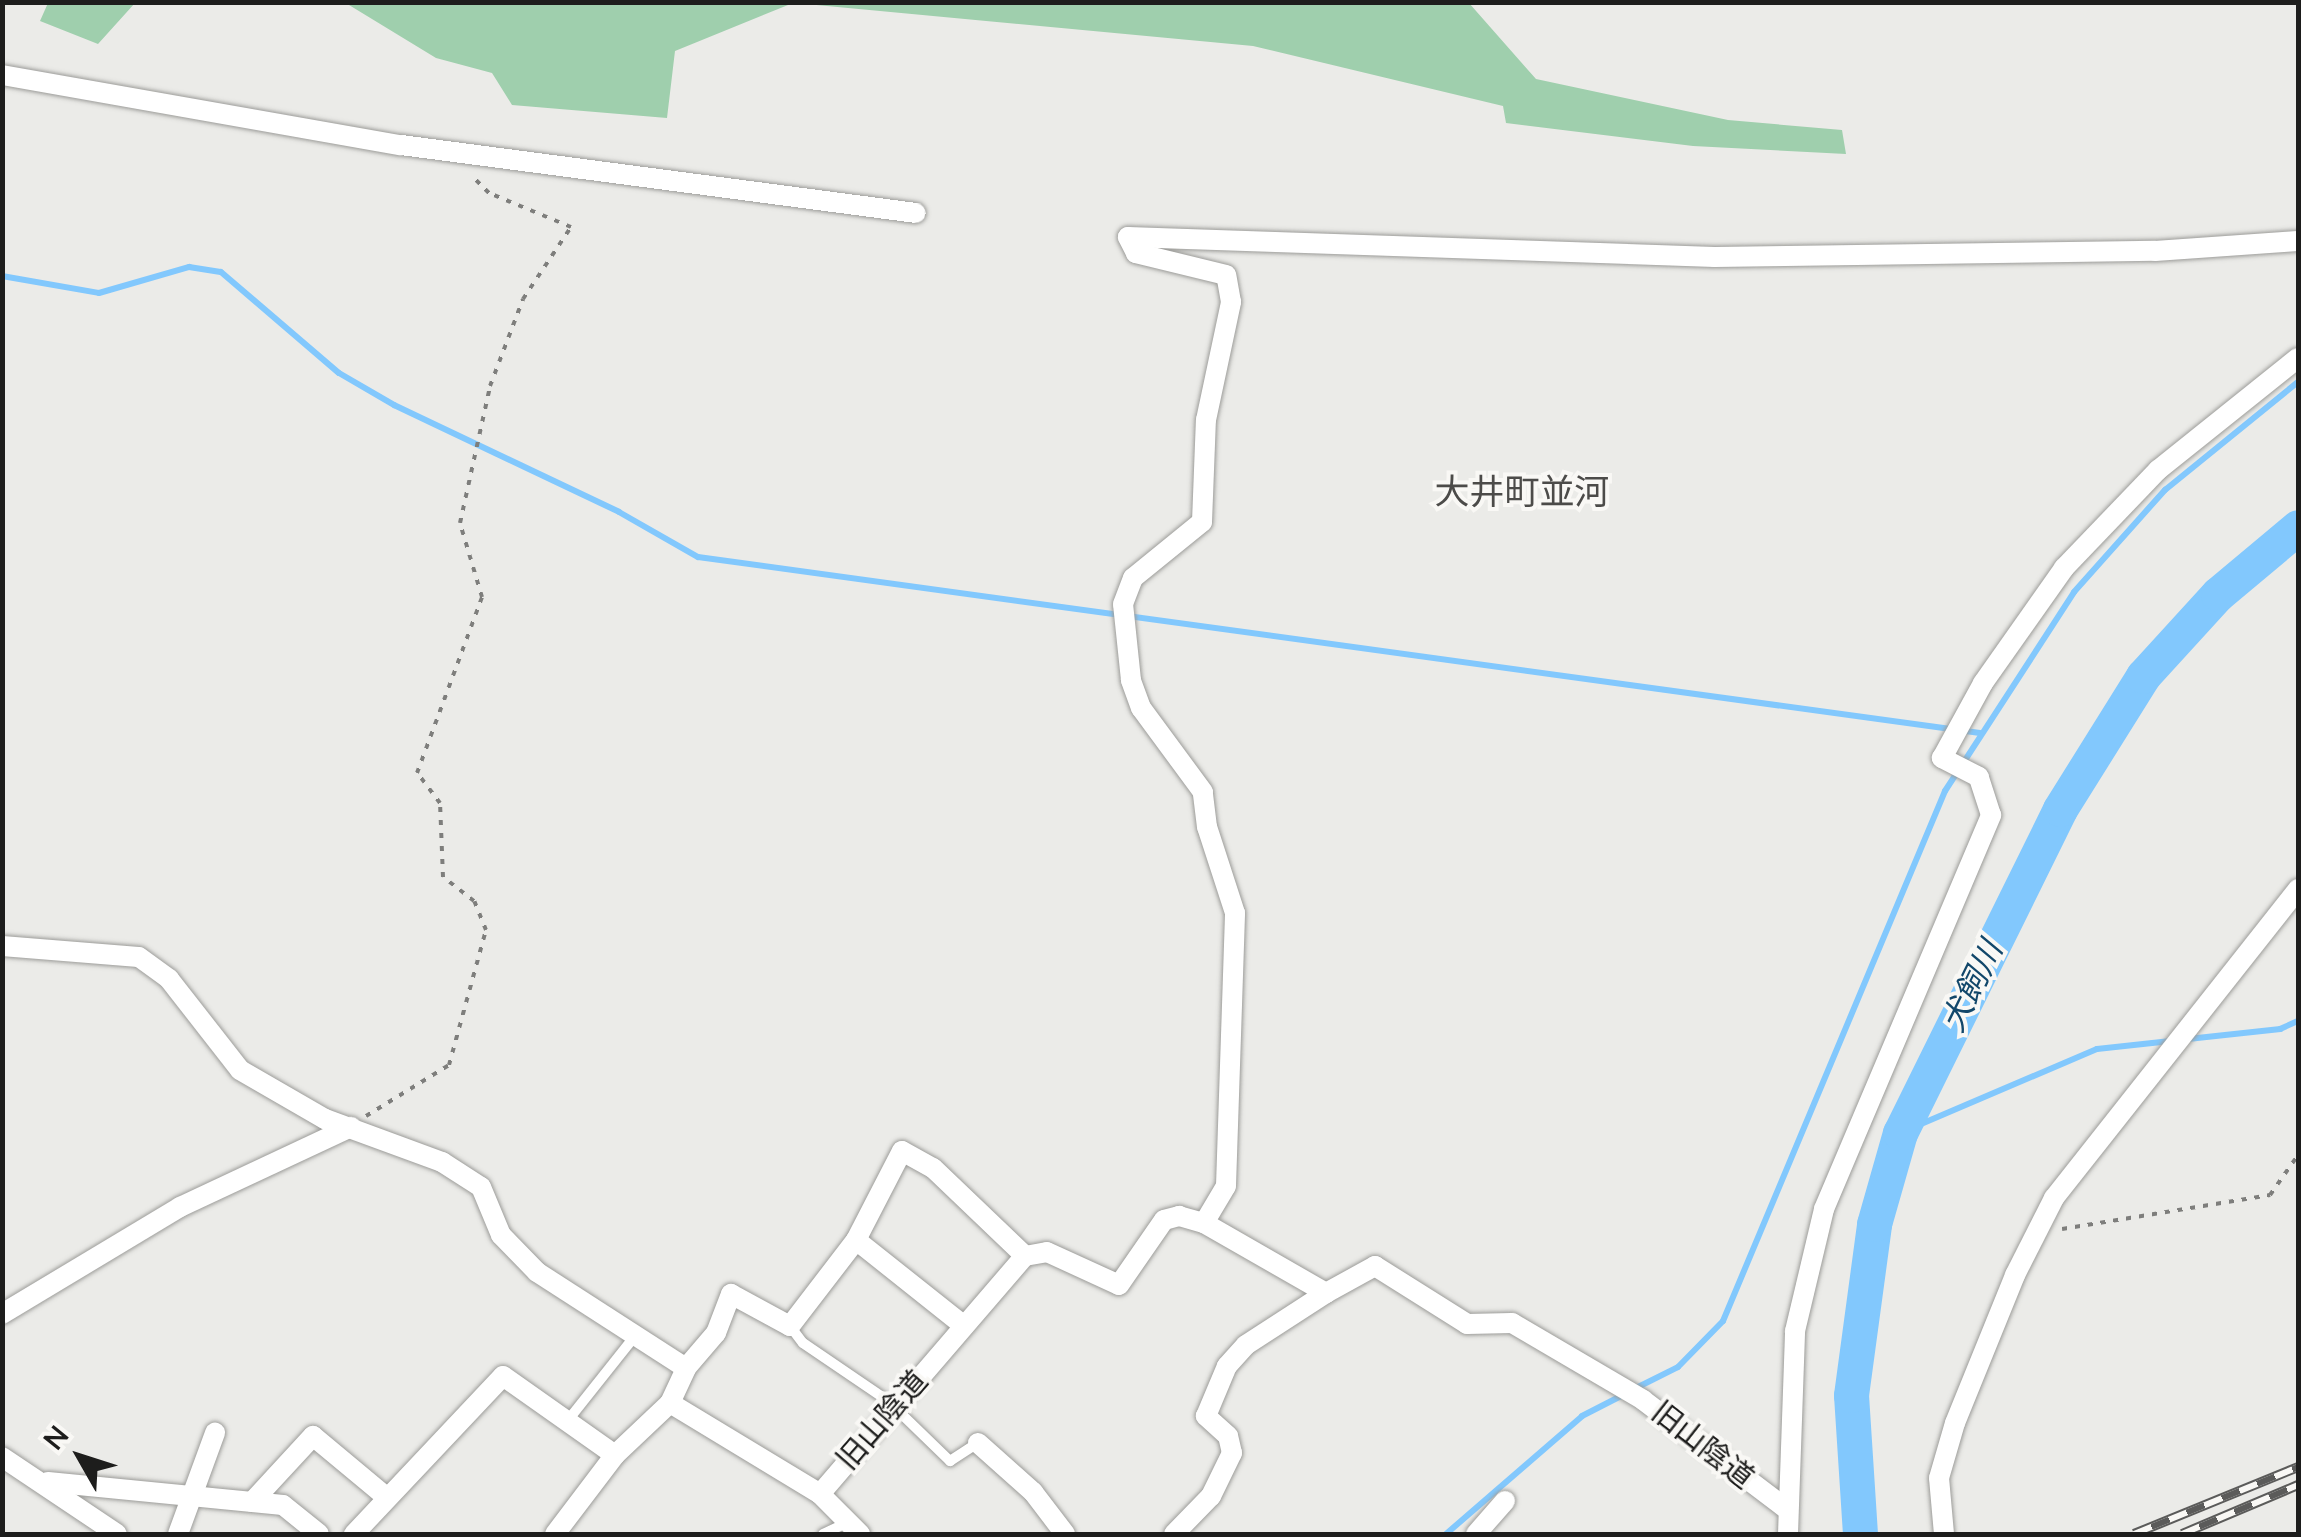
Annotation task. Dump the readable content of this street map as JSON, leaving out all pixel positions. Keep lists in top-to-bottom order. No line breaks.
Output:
{"streets":{"street":["旧山陰道"]},"districts":["大井町並河"],"water":["犬飼川"],"north":"top left"}
